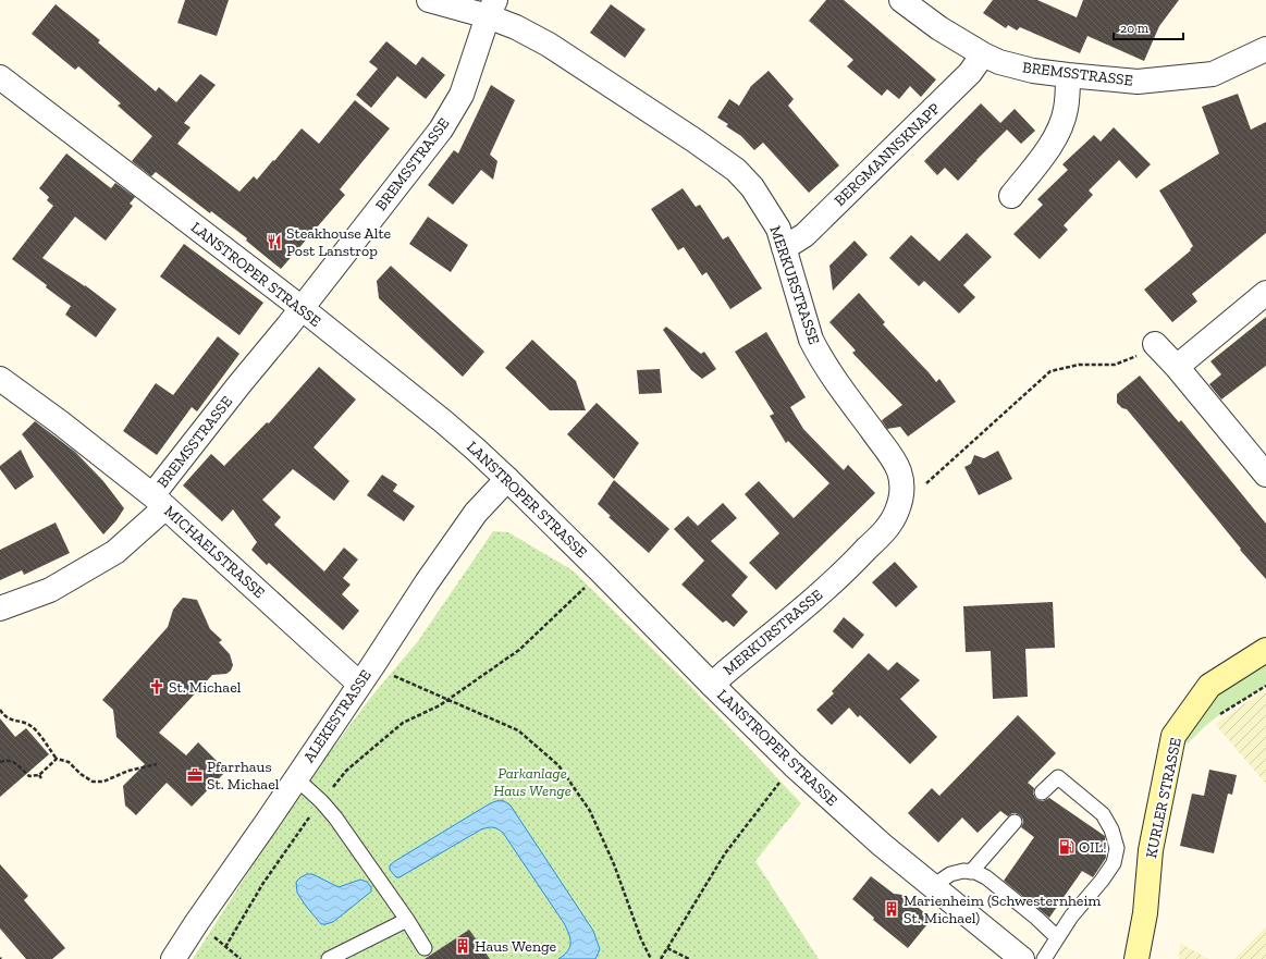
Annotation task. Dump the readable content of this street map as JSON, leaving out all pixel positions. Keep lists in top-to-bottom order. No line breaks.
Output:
{"streets":{"main road":["KURLER STRASSE"],"street":["BREMSSTRASSE","BERGMANNSKNAPP","LANSTROPER STRASSE","MERKURSTRASSE","MICHAELSTRASSE","ALEKESTRASSE"]},"crossings":[["BREMSSTRASSE","BERGMANNSKNAPP"],["BREMSSTRASSE","LANSTROPER STRASSE"],["BREMSSTRASSE","MERKURSTRASSE"],["BREMSSTRASSE","MICHAELSTRASSE"],["BERGMANNSKNAPP","MERKURSTRASSE"],["LANSTROPER STRASSE","MERKURSTRASSE"],["LANSTROPER STRASSE","ALEKESTRASSE"],["MICHAELSTRASSE","ALEKESTRASSE"]],"parks":["Parkanlage Haus Wenge"],"places":{"restaurant":["Steakhouse Alte Post Lanstrop"],"church":["St. Michael"],"office":["Pfarrhaus St. Michael"],"fuel station":["OIL!"],"building":["Marienheim (Schwesternheim St. Michael)","Haus Wenge"]},"scale_bar":"20 m"}
